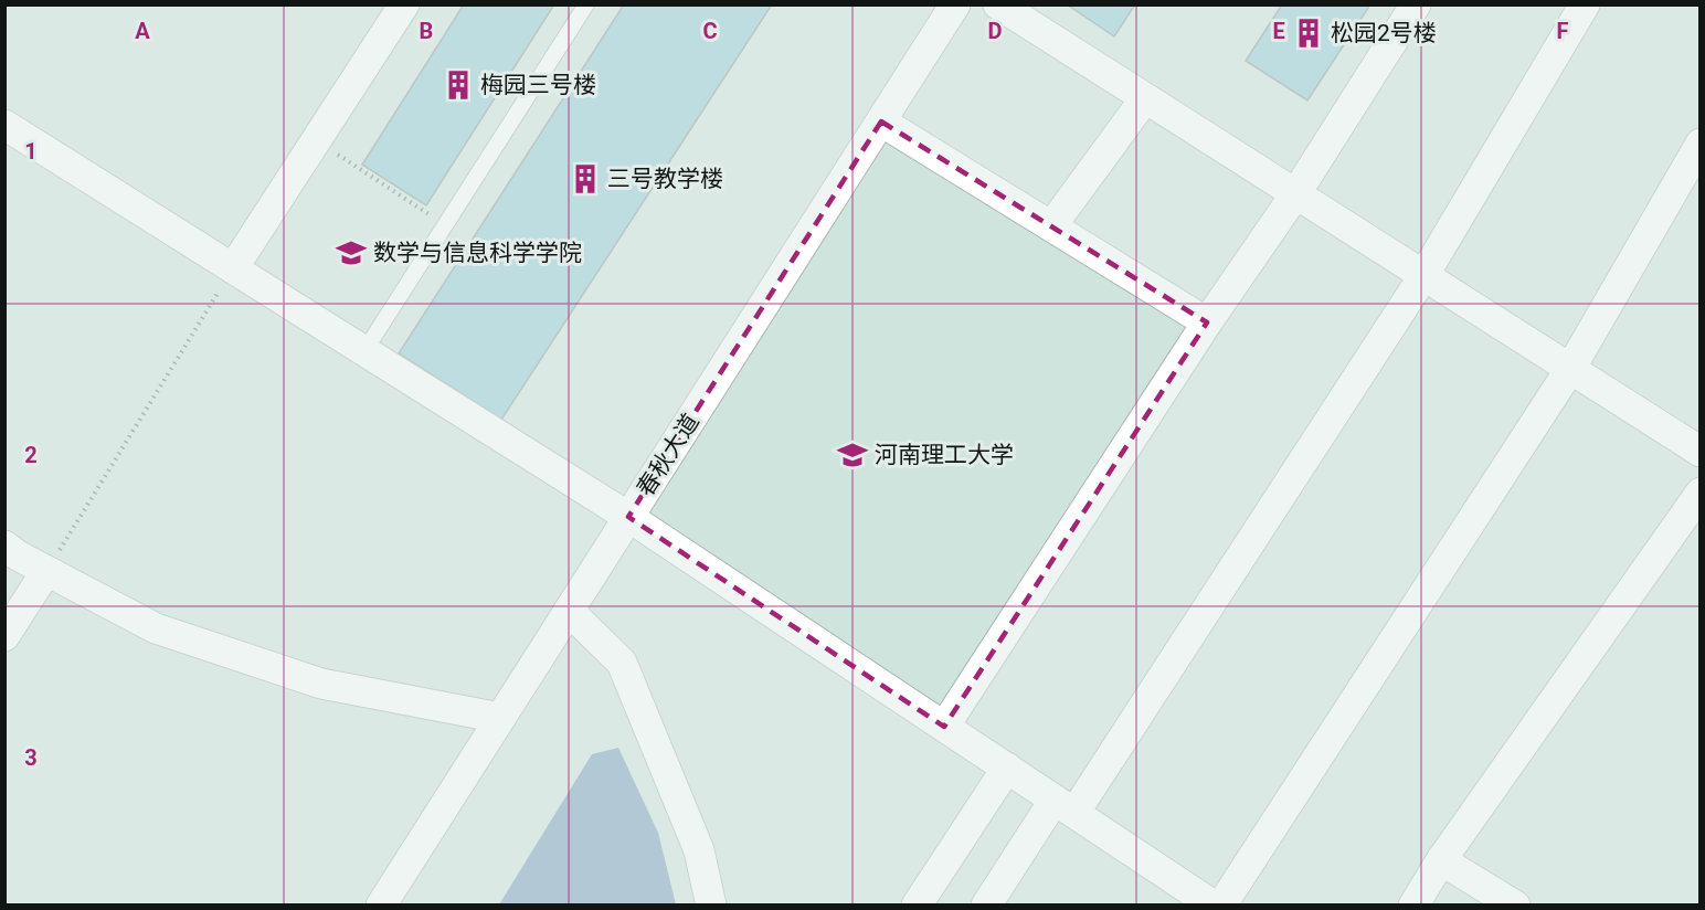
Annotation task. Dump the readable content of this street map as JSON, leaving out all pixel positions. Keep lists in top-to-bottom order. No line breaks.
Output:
{"streets":{"street":["春秋大道"]},"places":{"building":["松园2号楼","梅园三号楼","三号教学楼"],"school or university":["数学与信息科学学院","河南理工大学"]},"grid":{"columns":["A","B","C","D","E","F"],"rows":["1","2","3"]}}
